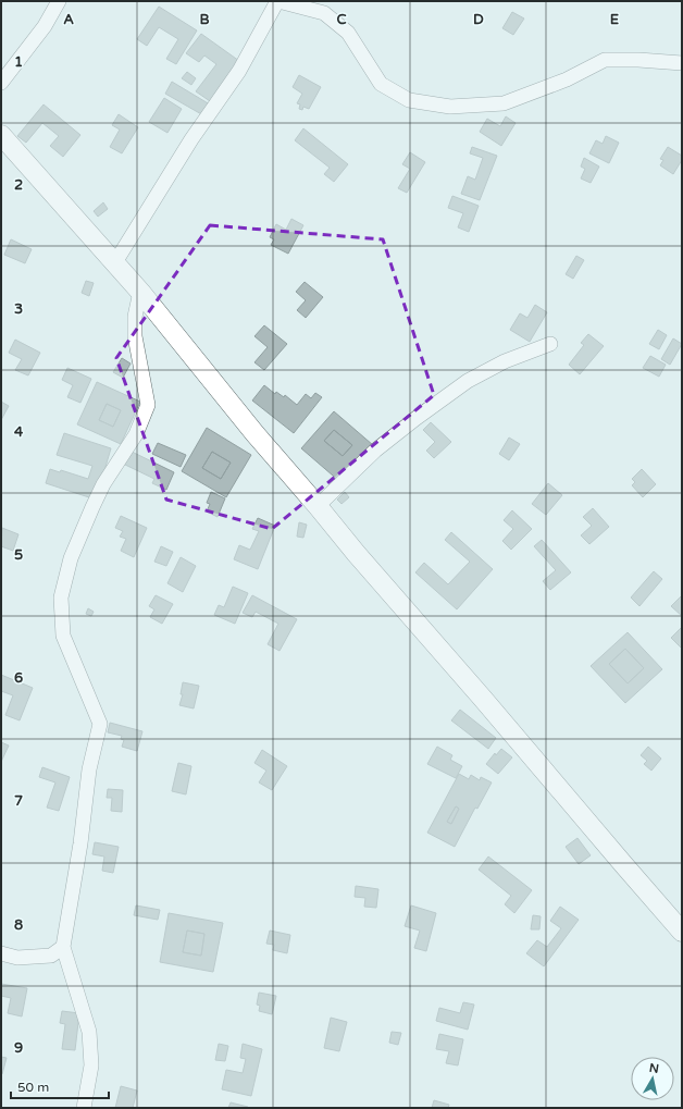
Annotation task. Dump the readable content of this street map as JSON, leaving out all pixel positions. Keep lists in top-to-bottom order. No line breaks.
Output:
{"scale_bar":"50 m","north":"top","grid":{"columns":["A","B","C","D","E"],"rows":["1","2","3","4","5","6","7","8","9"]}}
